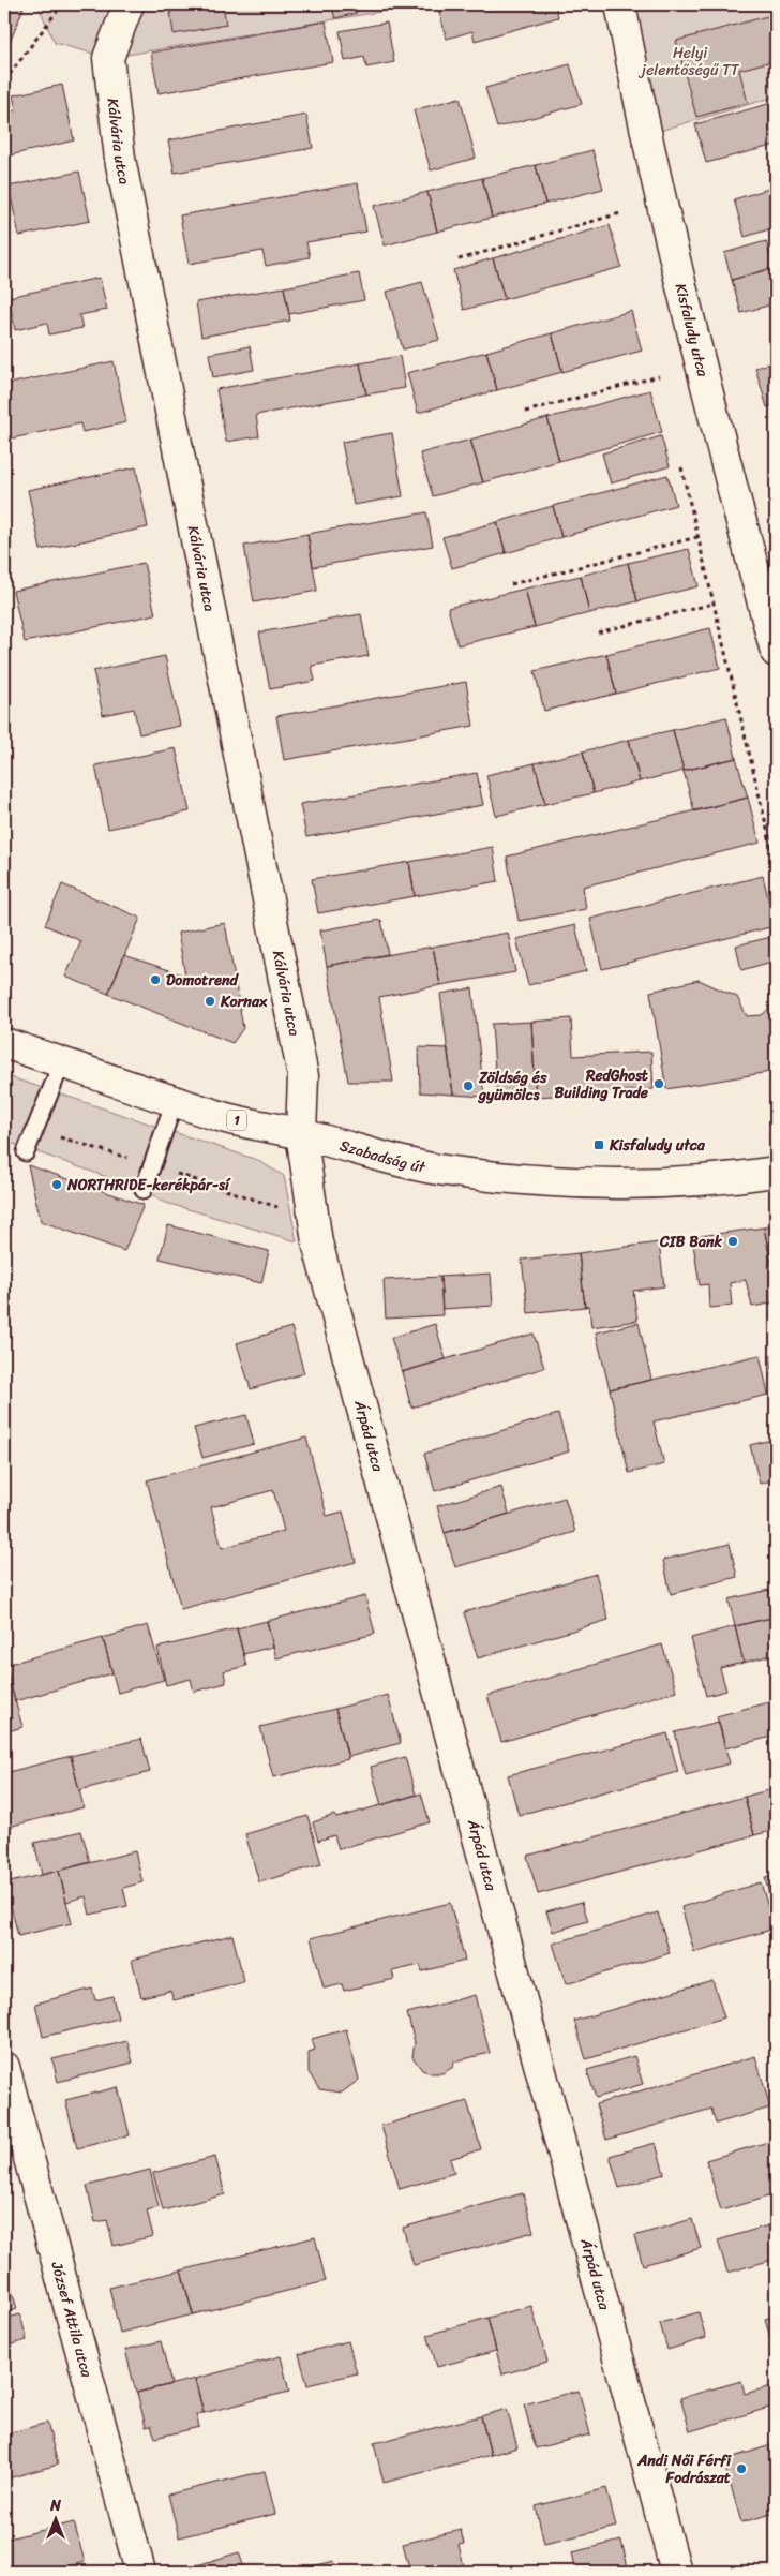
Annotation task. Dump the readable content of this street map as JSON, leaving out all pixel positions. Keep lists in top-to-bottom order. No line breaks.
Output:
{"streets":{"street":["Kálvária utca","Kisfaludy utca","1","Szabadság út","Árpád utca","József Attila utca"]},"crossings":[["Kálvária utca","Szabadság út"],["Kálvária utca","Árpád utca"],["Szabadság út","Árpád utca"]],"parks":["Helyi jelentőségű TT"],"places":{"other":["Domotrend","Kornax","RedGhost Building Trade","Zöldség és gyümölcs","NORTHRIDE-kerékpár-sí","CIB Bank","Andi Női Férfi Fodrászat"],"transit":["Kisfaludy utca"]},"north":"top"}
